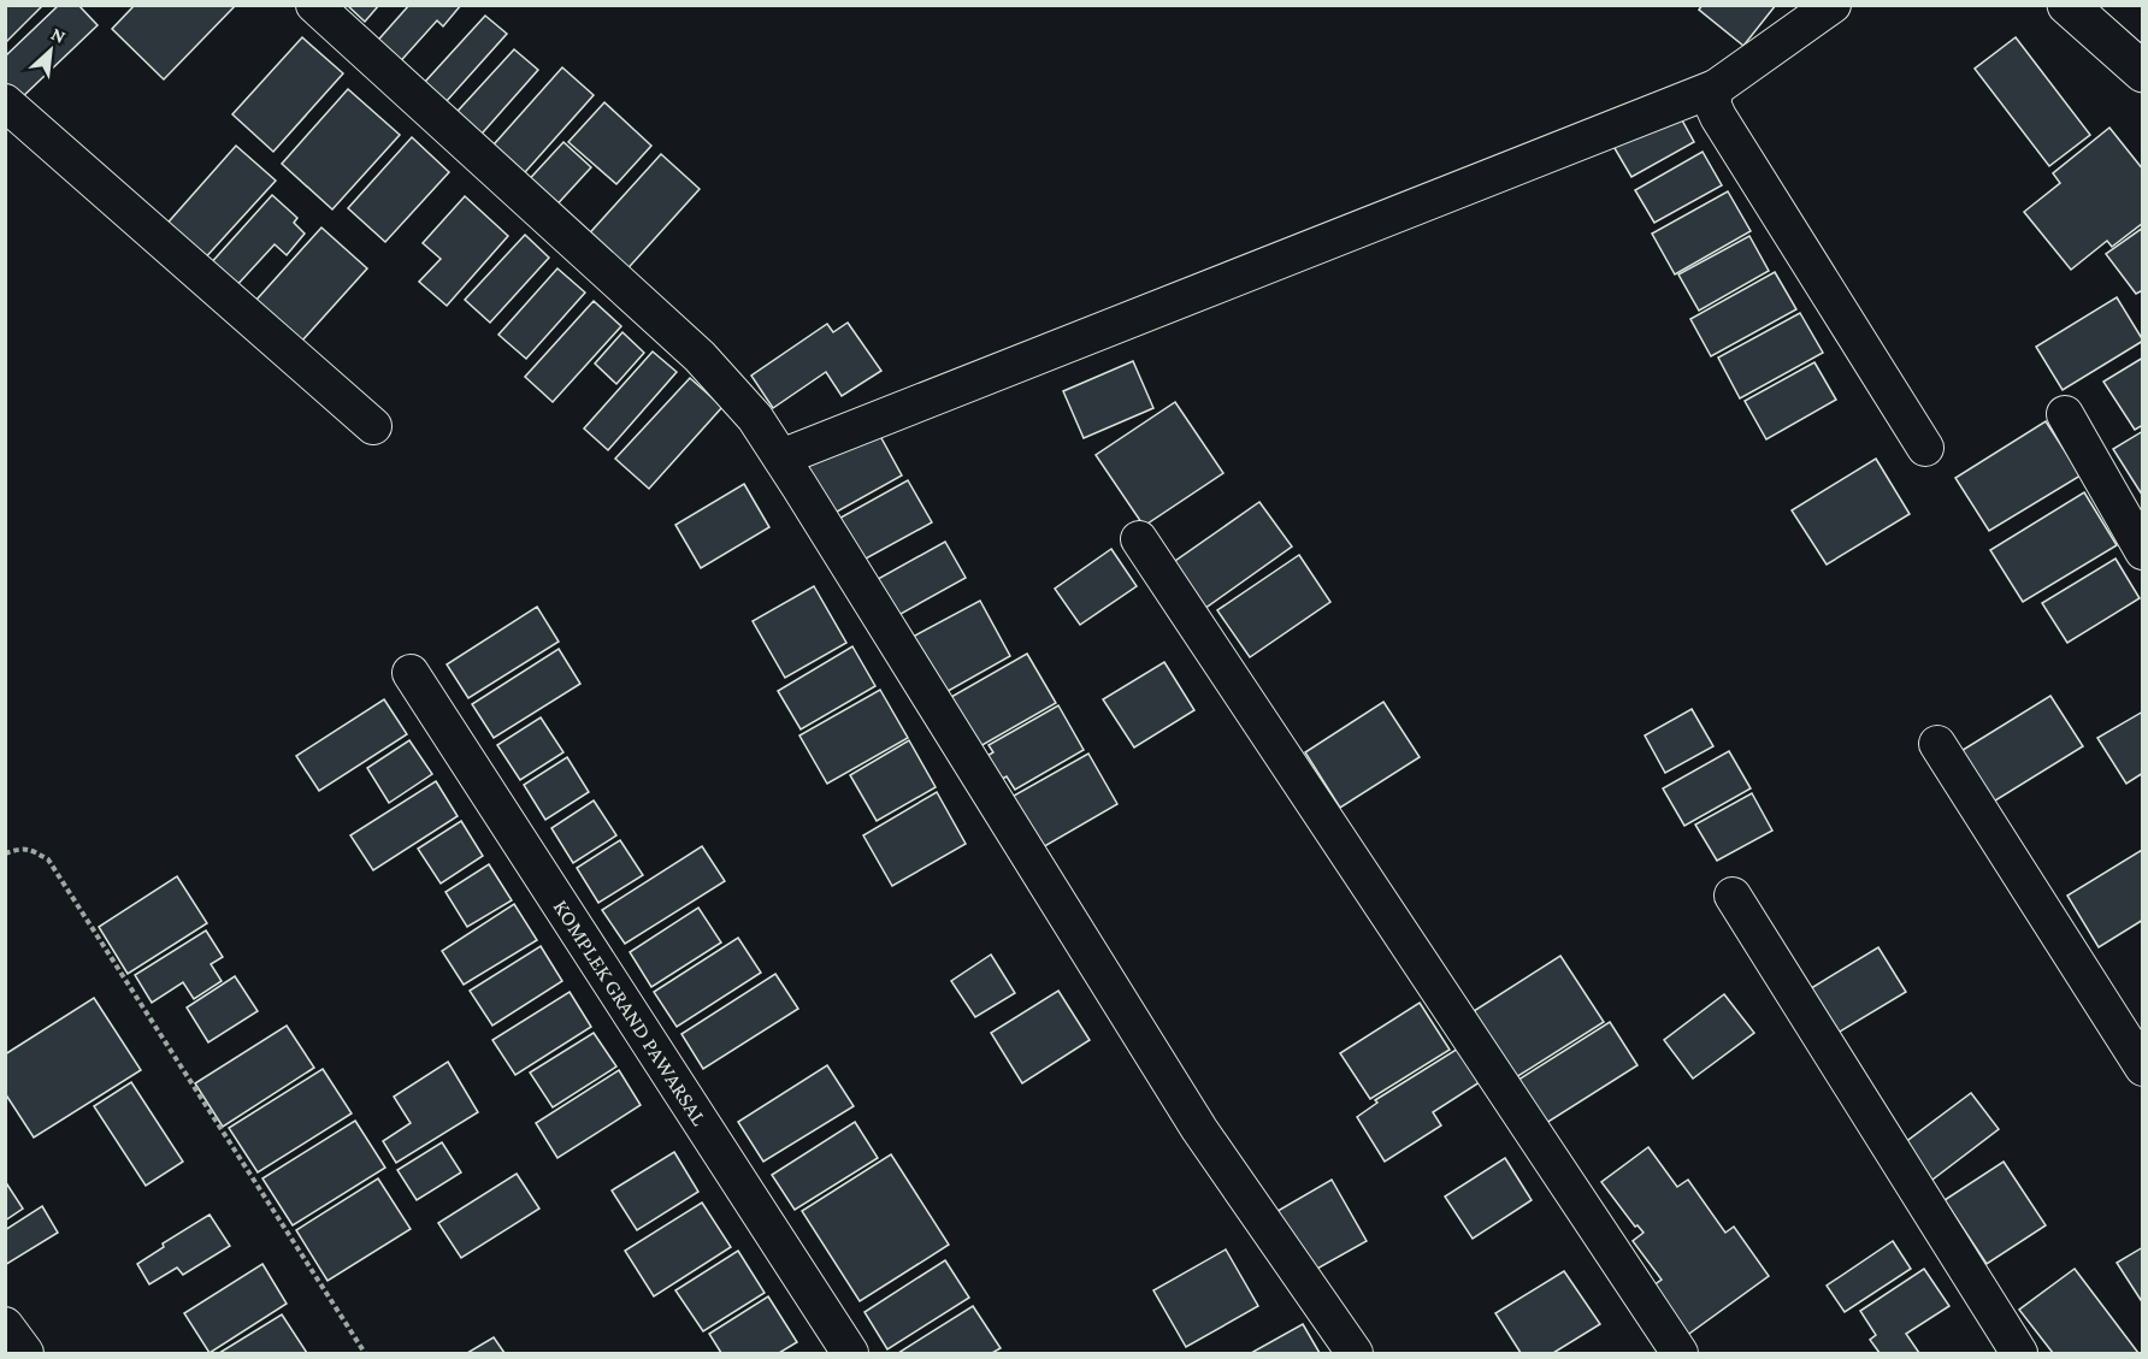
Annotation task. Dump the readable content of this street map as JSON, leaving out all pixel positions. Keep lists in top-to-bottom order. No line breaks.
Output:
{"streets":{"street":["KOMPLEK GRAND PAWARSAL"]},"north":"top right"}
